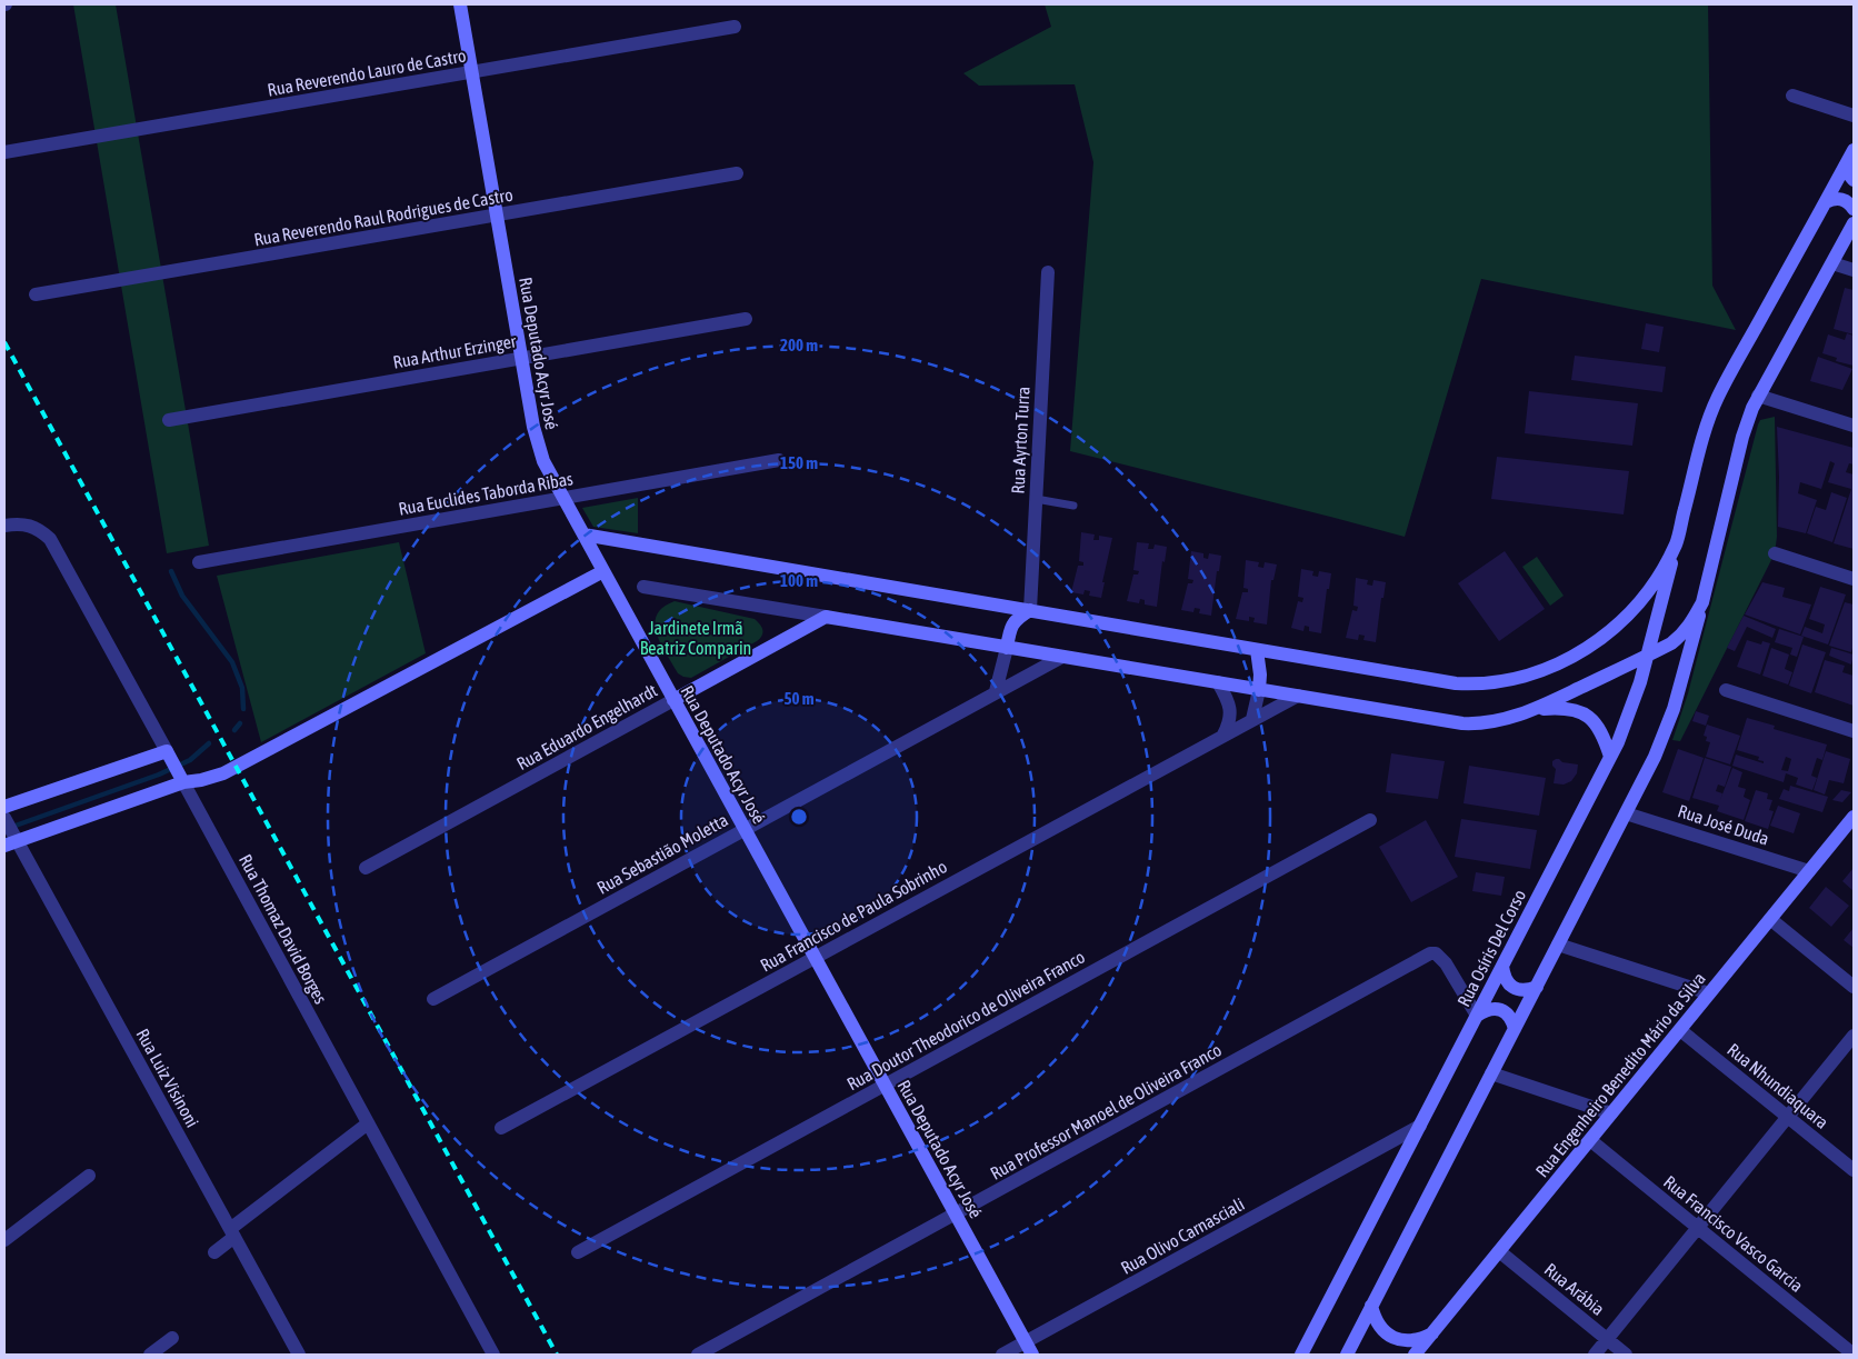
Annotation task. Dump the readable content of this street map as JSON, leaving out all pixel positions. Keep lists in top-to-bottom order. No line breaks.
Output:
{"streets":{"street":["Rua Reverendo Lauro de Castro","Rua Reverendo Raul Rodrigues de Castro","Rua Arthur Erzinger","Rua Deputado Acyr José","Rua Ayrton Turra","Rua Euclides Taborda Ribas","Rua Eduardo Engelhardt","Rua José Duda","Rua Sebastião Moletta","Rua Francisco de Paula Sobrinho","Rua Thomaz David Borges","Rua Osíris Del Corso","Rua Doutor Theodorico de Oliveira Franco","Rua Engenheiro Benedito Mário da Silva","Rua Luiz Visinoni","Rua Nhundiaquara","Rua Professor Manoel de Oliveira Franco","Rua Francisco Vasco Garcia","Rua Olivo Carnasciali","Rua Arábia"]},"crossings":[["Rua Reverendo Lauro de Castro","Rua Deputado Acyr José"],["Rua Reverendo Raul Rodrigues de Castro","Rua Deputado Acyr José"],["Rua Arthur Erzinger","Rua Deputado Acyr José"],["Rua Deputado Acyr José","Rua Euclides Taborda Ribas"],["Rua Deputado Acyr José","Rua Eduardo Engelhardt"],["Rua Deputado Acyr José","Rua Sebastião Moletta"],["Rua Deputado Acyr José","Rua Francisco de Paula Sobrinho"],["Rua Deputado Acyr José","Rua Doutor Theodorico de Oliveira Franco"],["Rua Deputado Acyr José","Rua Professor Manoel de Oliveira Franco"],["Rua Deputado Acyr José","Rua Olivo Carnasciali"],["Rua José Duda","Rua Engenheiro Benedito Mário da Silva"],["Rua Osíris Del Corso","Rua Professor Manoel de Oliveira Franco"],["Rua Osíris Del Corso","Rua Olivo Carnasciali"],["Rua Engenheiro Benedito Mário da Silva","Rua Nhundiaquara"],["Rua Engenheiro Benedito Mário da Silva","Rua Francisco Vasco Garcia"],["Rua Engenheiro Benedito Mário da Silva","Rua Arábia"]],"parks":["Jardinete Irmã Beatriz Comparin"],"rings":["200 m","150 m","100 m","50 m"]}
